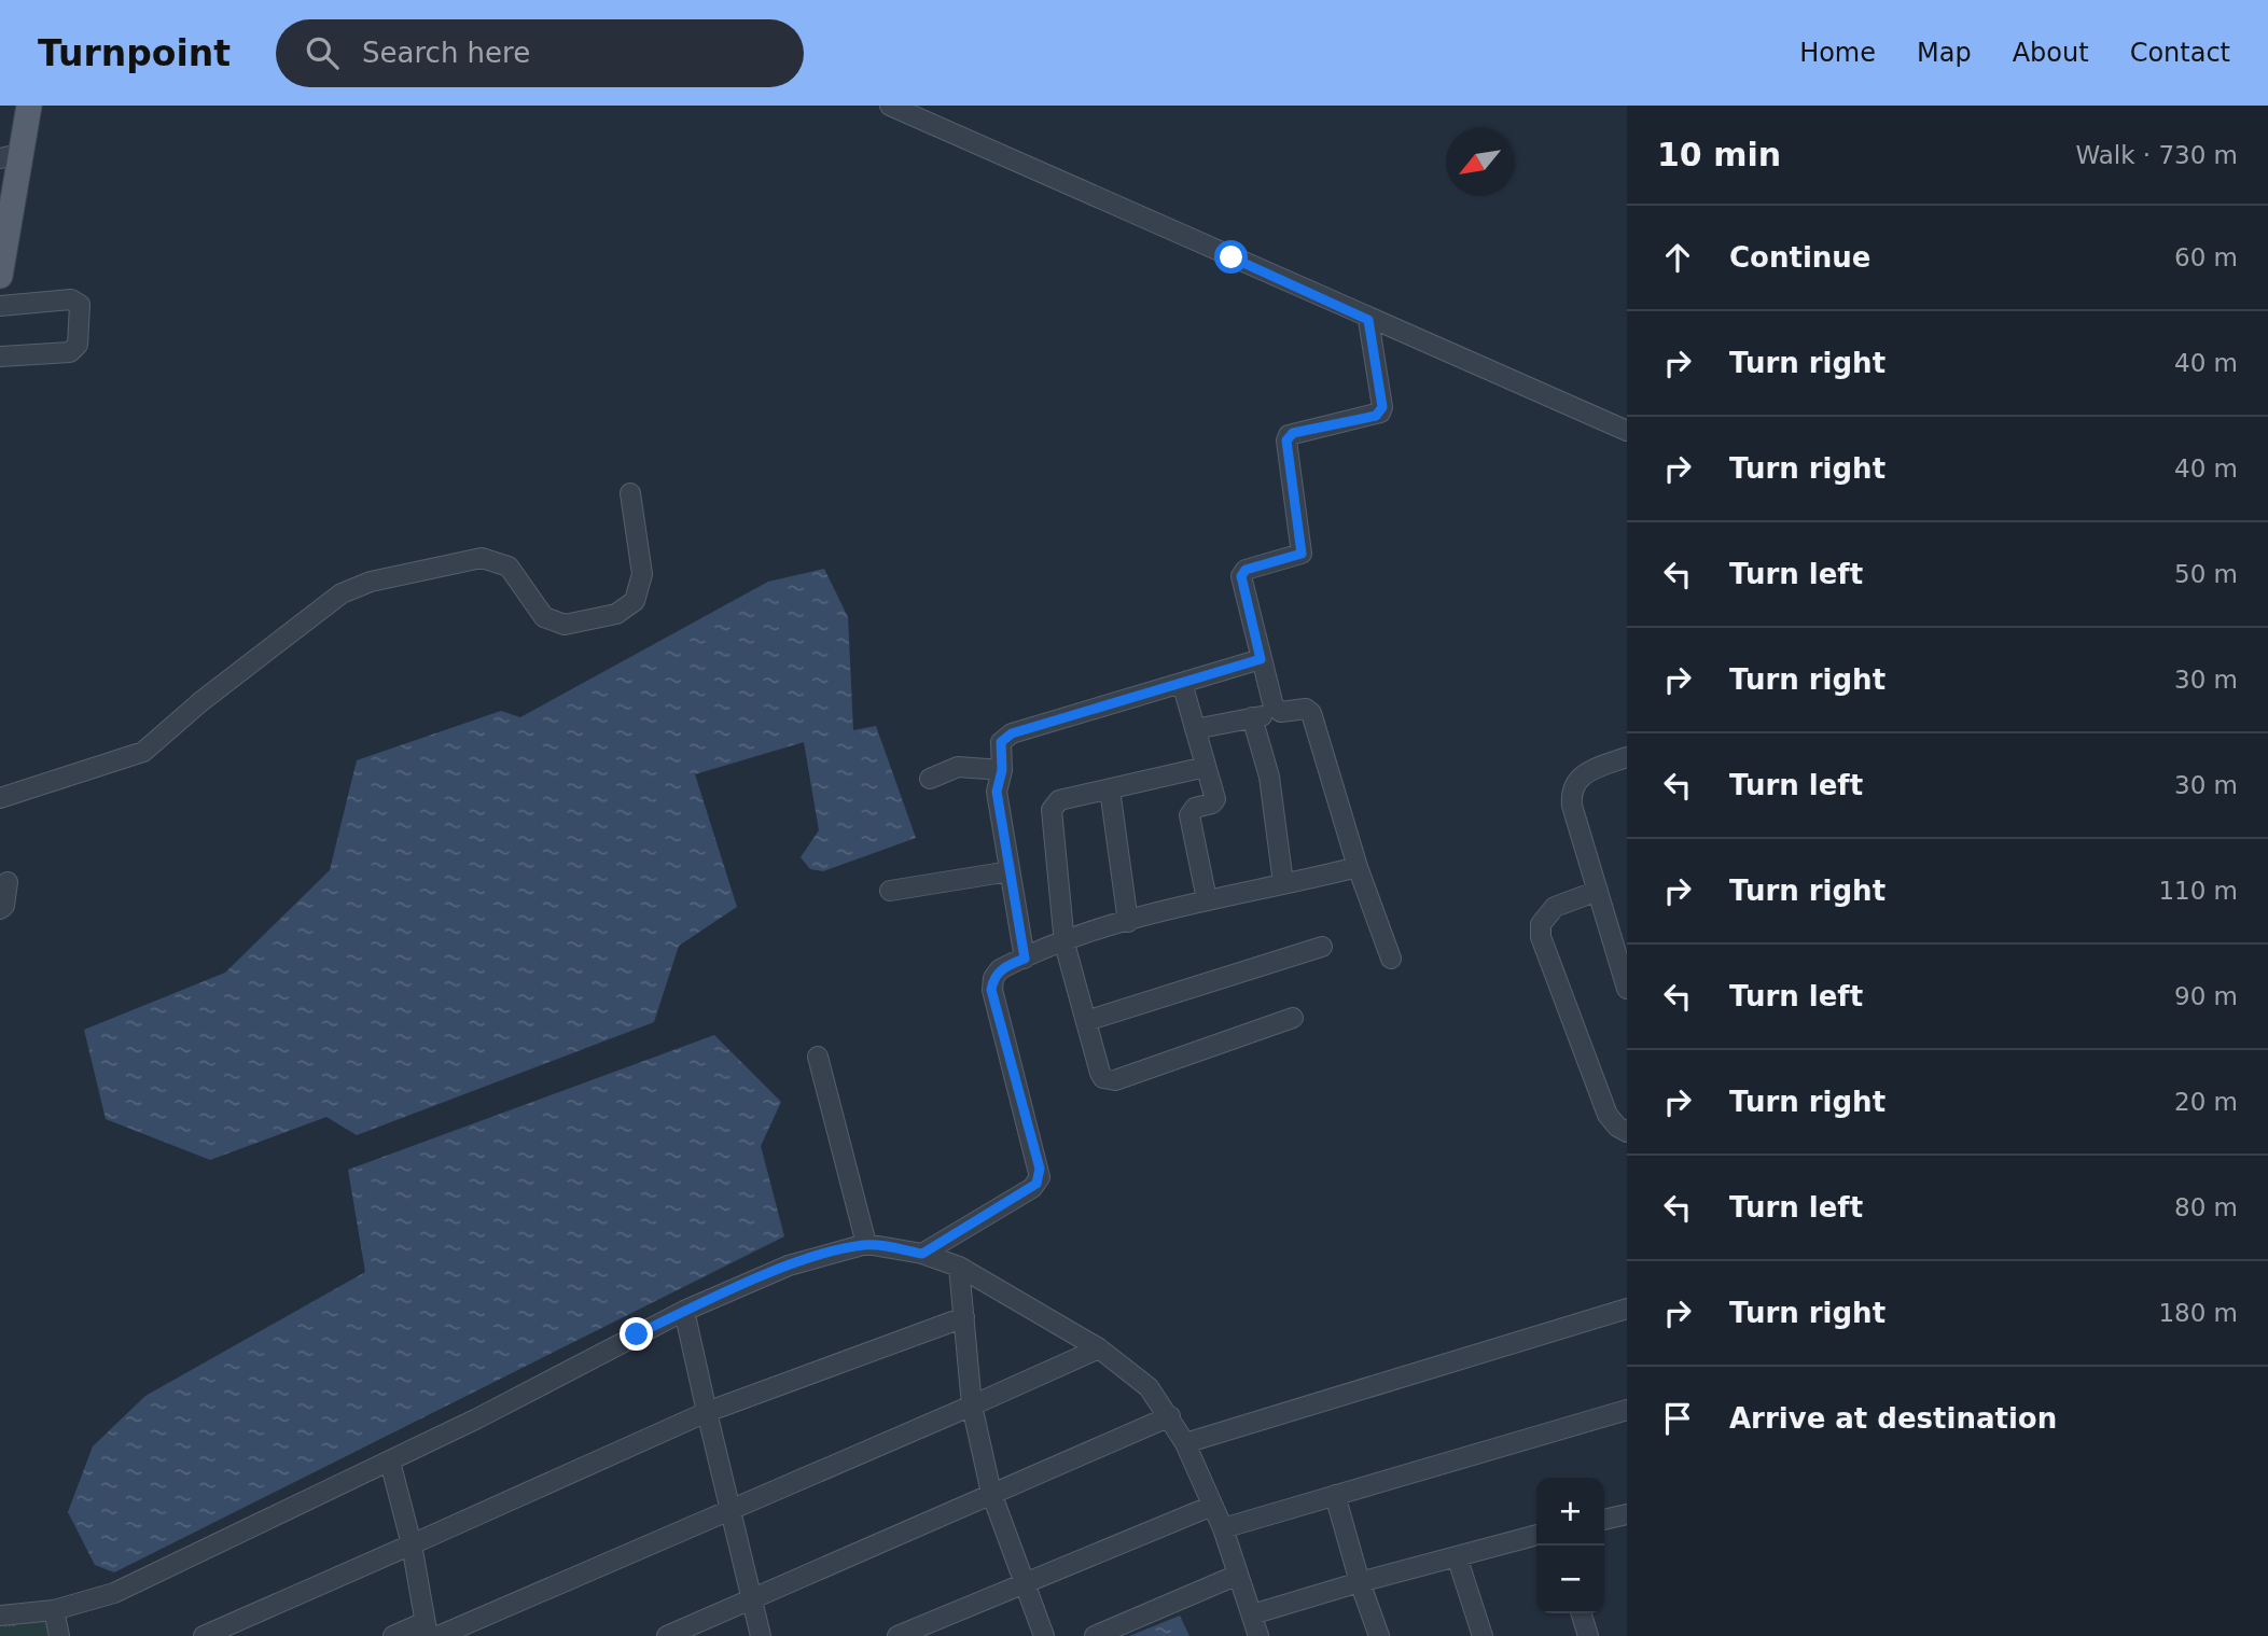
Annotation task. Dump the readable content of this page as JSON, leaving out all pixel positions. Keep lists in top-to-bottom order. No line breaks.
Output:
{"north":"bottom left","page":{"header":"Turnpoint","search":"Search here","nav":["Home","Map","About","Contact"],"heading":["10 min","Walk · 730 m"],"list":[["Continue","60 m"],["Turn right","40 m"],["Turn right","40 m"],["Turn left","50 m"],["Turn right","30 m"],["Turn left","30 m"],["Turn right","110 m"],["Turn left","90 m"],["Turn right","20 m"],["Turn left","80 m"],["Turn right","180 m"],"Arrive at destination"],"map_buttons":["+","−"]}}
